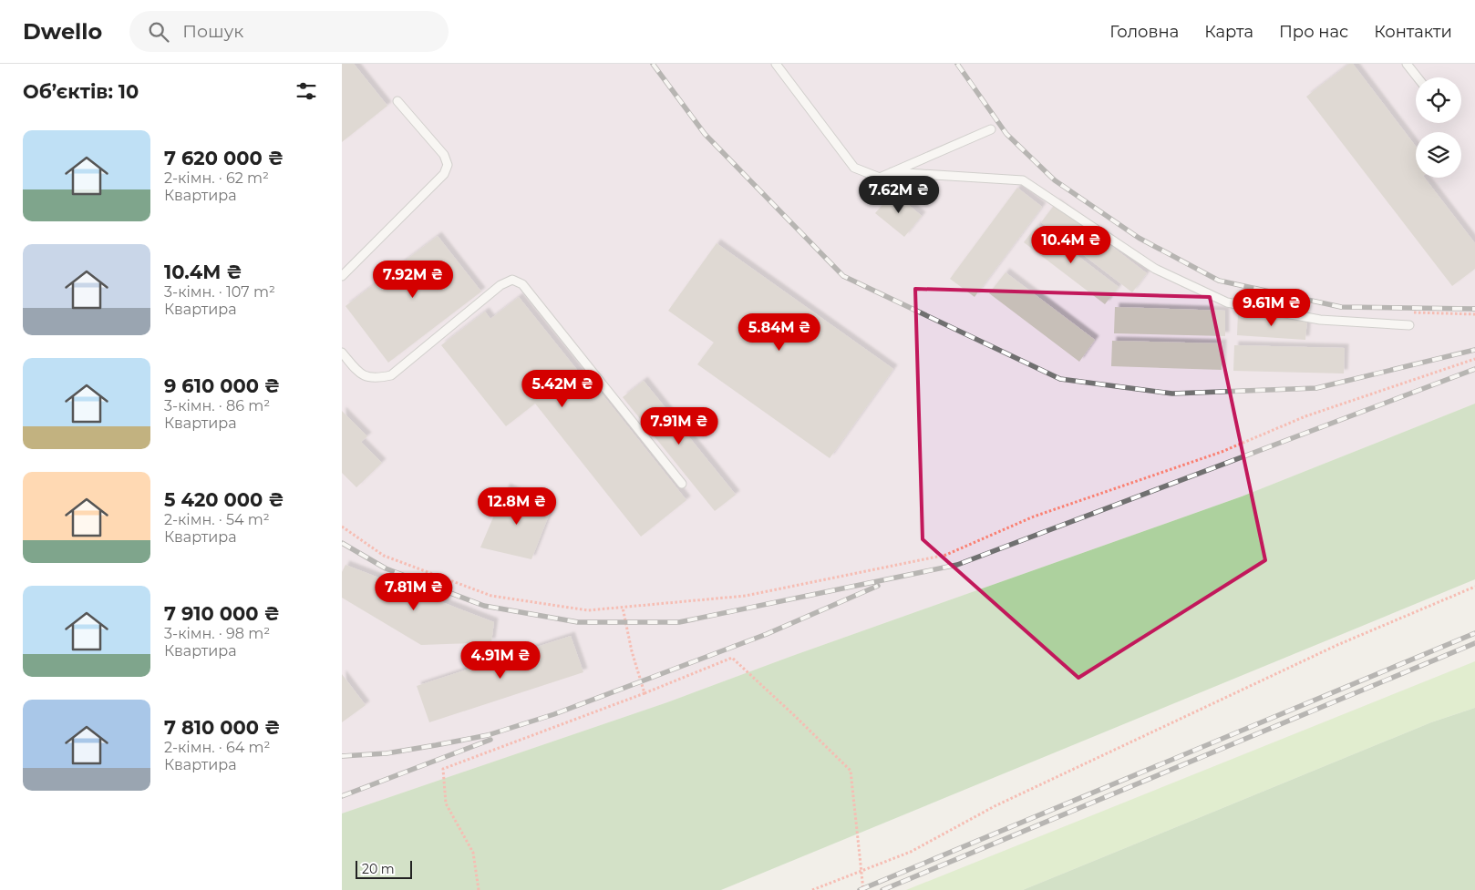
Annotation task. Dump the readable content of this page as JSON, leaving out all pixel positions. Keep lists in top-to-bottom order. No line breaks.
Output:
{"scale_bar":"20 m","page":{"header":"Dwello","search":"Пошук","nav":["Головна","Карта","Про нас","Контакти"],"heading":"Об’єктів: 10","list":[{"name":"7 620 000 ₴","note":"2-кімн. · 62 m² · Квартира"},{"name":"10.4M ₴","note":"3-кімн. · 107 m² · Квартира"},{"name":"9 610 000 ₴","note":"3-кімн. · 86 m² · Квартира"},{"name":"5 420 000 ₴","note":"2-кімн. · 54 m² · Квартира"},{"name":"7 910 000 ₴","note":"3-кімн. · 98 m² · Квартира"},{"name":"7 810 000 ₴","note":"2-кімн. · 64 m² · Квартира"}],"price":["7.62M ₴","10.4M ₴","7.92M ₴","9.61M ₴","5.84M ₴","5.42M ₴","7.91M ₴","12.8M ₴","7.81M ₴","4.91M ₴"],"scale":"20 m"}}
